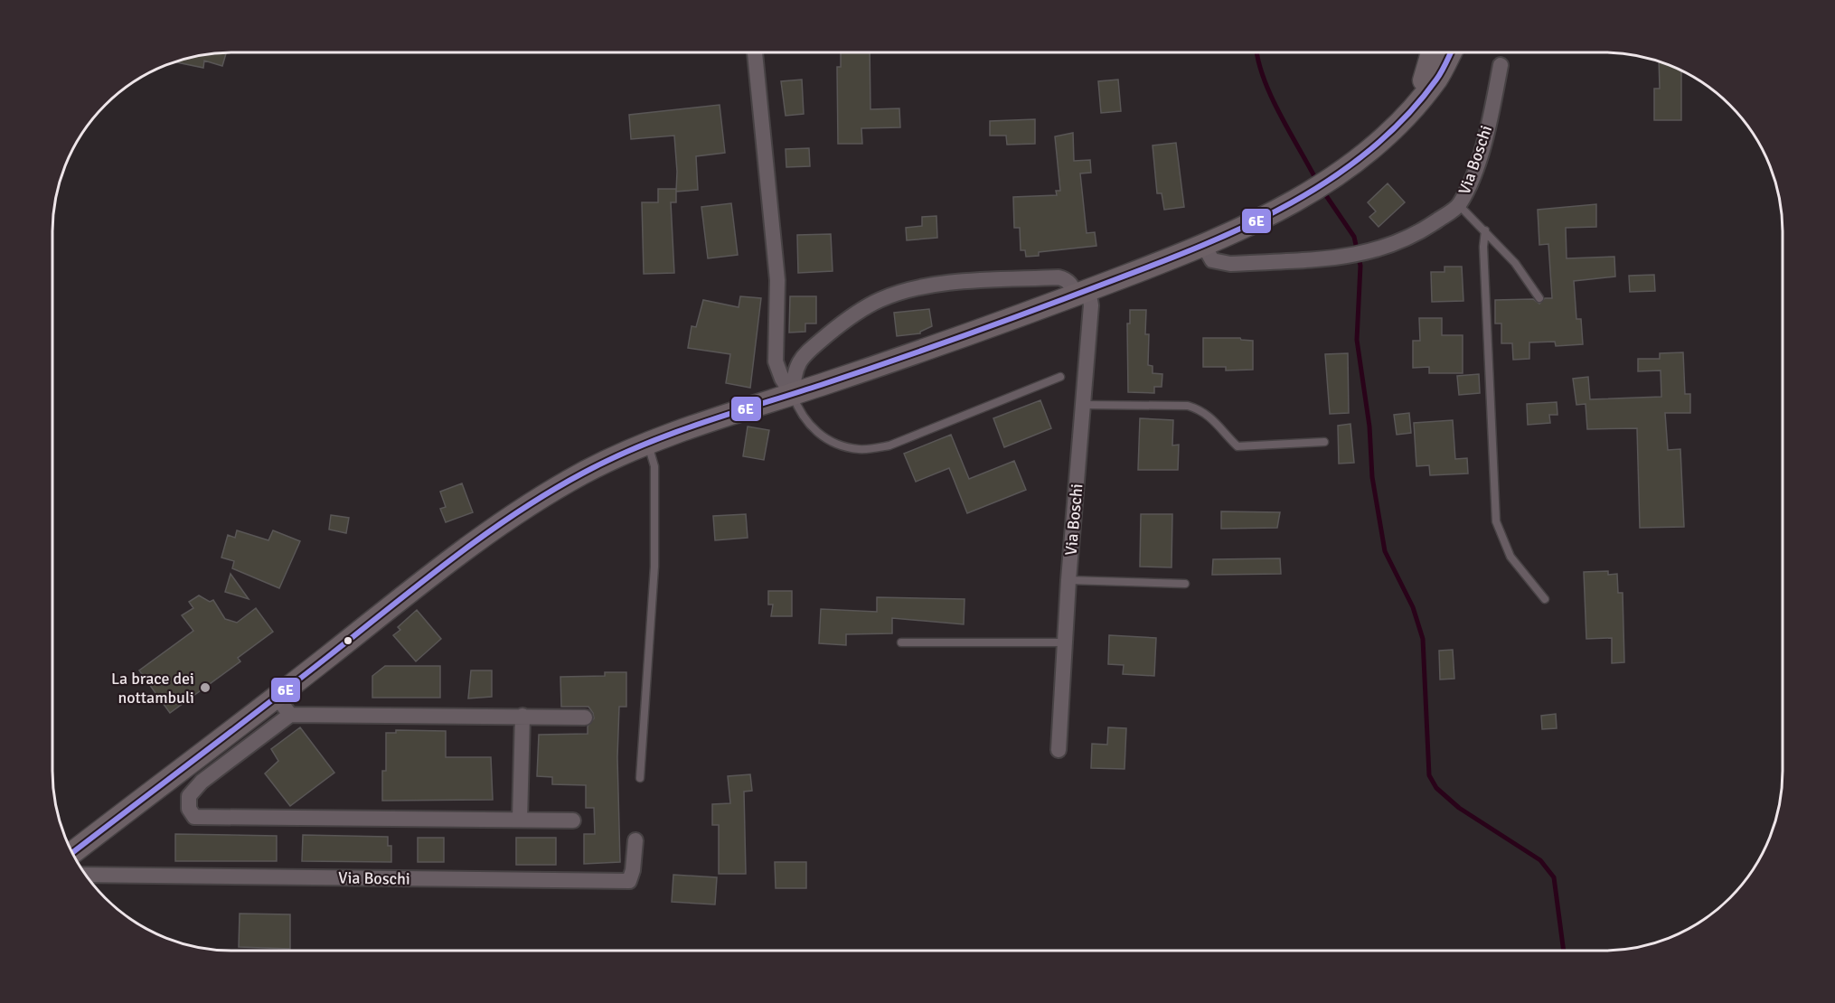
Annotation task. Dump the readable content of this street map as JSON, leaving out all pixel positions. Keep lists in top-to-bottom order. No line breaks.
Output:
{"streets":{"street":["Via Boschi"]},"places":["La brace dei nottambuli"],"lines":["transit line 6E"]}
